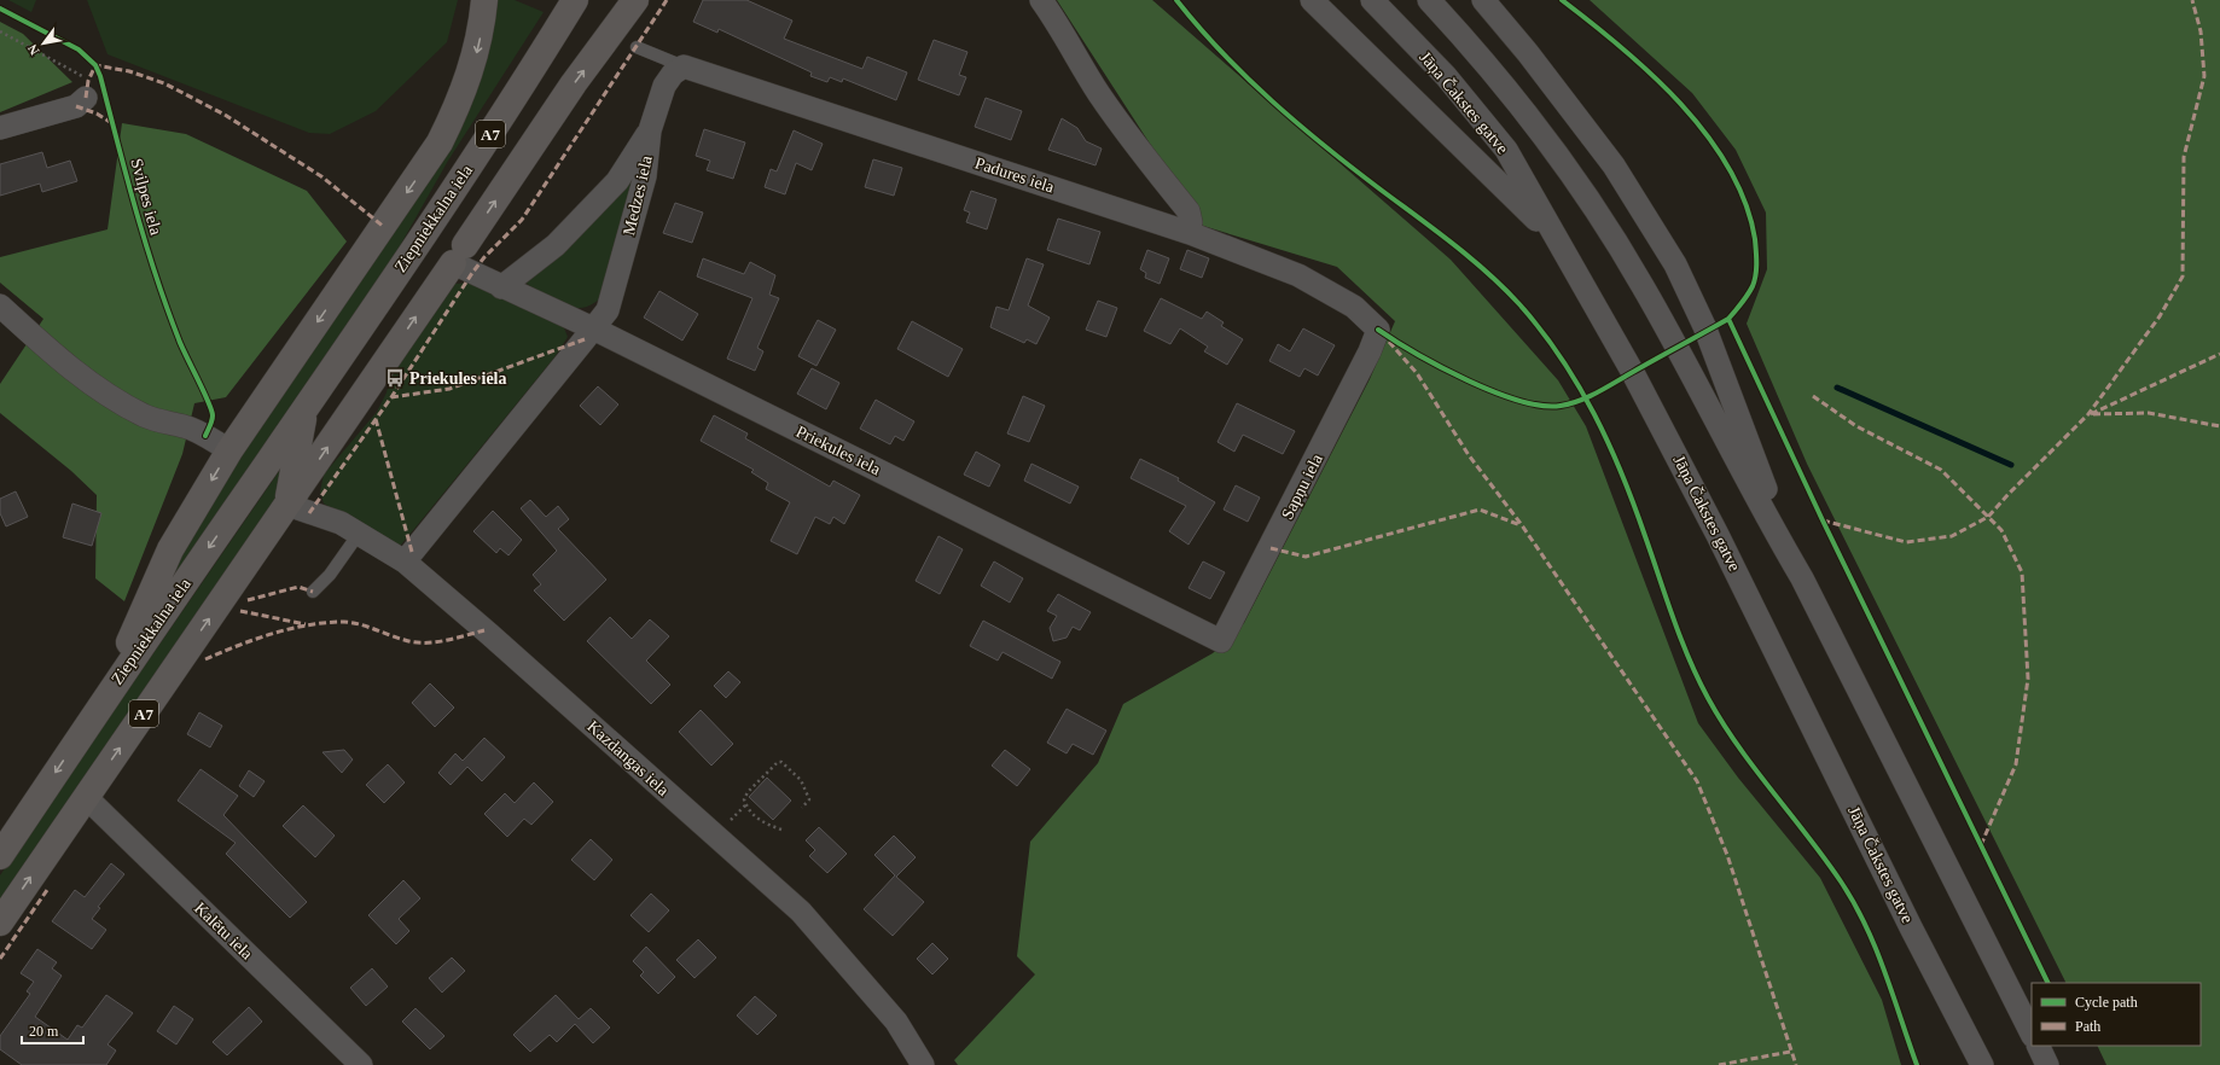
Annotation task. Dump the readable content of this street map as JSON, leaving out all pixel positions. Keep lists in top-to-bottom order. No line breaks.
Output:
{"streets":{"highway":["A7","Ziepniekkalna iela"],"street":["Jāņa Čakstes gatve","Padures iela","Medzes iela","Priekules iela","Sapņu iela","Kazdangas iela","Kalētu iela"],"cycle path":["Svilpes iela"]},"crossings":[["Padures iela","Medzes iela"],["Padures iela","Sapņu iela"],["Medzes iela","Priekules iela"],["Medzes iela","Kazdangas iela"],["Ziepniekkalna iela","Priekules iela"],["Ziepniekkalna iela","Kazdangas iela"],["Ziepniekkalna iela","Kalētu iela"],["Priekules iela","Sapņu iela"]],"places":{"bus stop":["Priekules iela"]},"legend":["Cycle path","Path"],"scale_bar":"20 m","north":"bottom left"}
